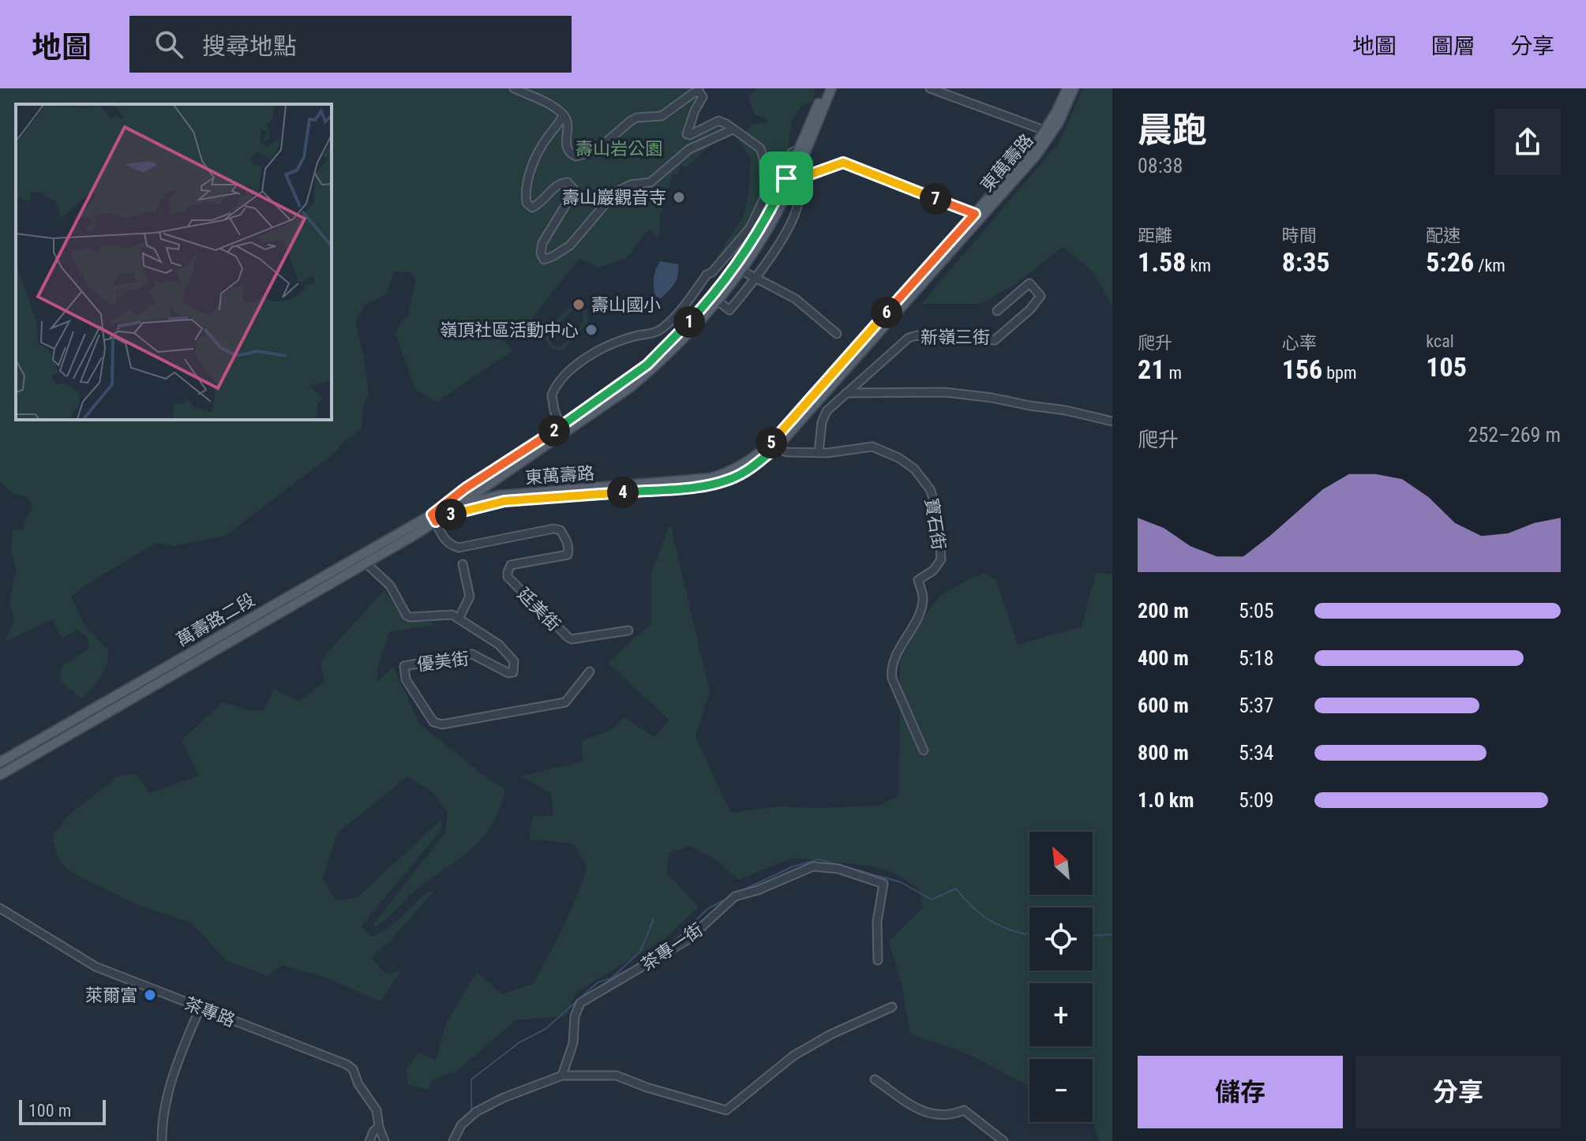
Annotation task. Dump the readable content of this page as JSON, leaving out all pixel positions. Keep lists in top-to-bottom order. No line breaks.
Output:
{"streets":{"main road":["東萬壽路","萬壽路二段"],"street":["新嶺三街","寶石街","廷美街","優美街","茶專一街","茶專路"]},"crossings":[["東萬壽路","寶石街"],["東萬壽路","廷美街"],["東萬壽路","萬壽路二段"],["新嶺三街","寶石街"],["廷美街","萬壽路二段"],["萬壽路二段","優美街"]],"parks":["壽山岩公園"],"places":["壽山巖觀音寺","壽山國小","嶺頂社區活動中心","萊爾富"],"scale_bar":"100 m","north":"top left","page":{"header":"地圖","search":"搜尋地點","nav":["地圖","圖層","分享"],"heading":["晨跑","08:38"],"pins":["7","6","1","2","5","4","3"],"stats":[["距離","1.58 km"],["時間","8:35"],["配速","5:26 /km"],["爬升","21 m"],["心率","156 bpm"],["kcal","105"]],"chart":["爬升","252–269 m"],"list":[{"name":"200 m","note":"5:05"},{"name":"400 m","note":"5:18"},{"name":"600 m","note":"5:37"},{"name":"800 m","note":"5:34"},{"name":"1.0 km","note":"5:09"}],"map_buttons":["+","−"],"buttons":["儲存","分享"],"scale":"100 m"}}
